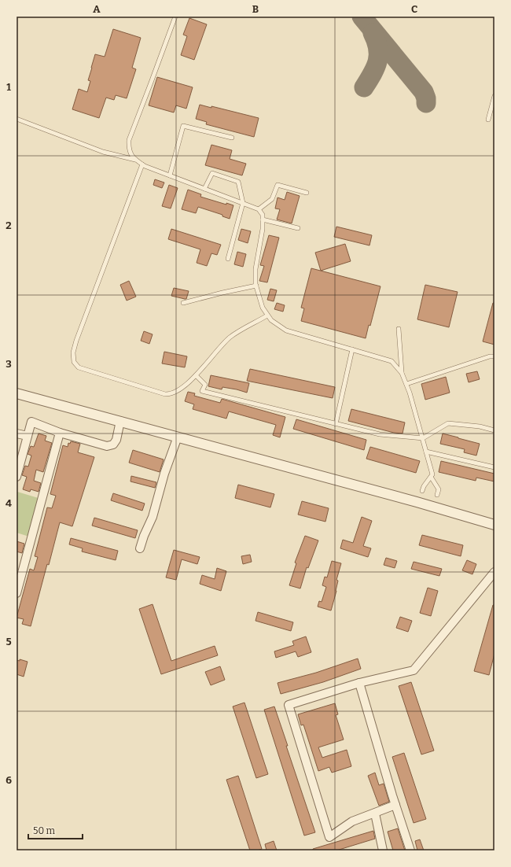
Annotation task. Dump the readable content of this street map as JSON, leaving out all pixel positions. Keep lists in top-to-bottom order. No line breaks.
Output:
{"scale_bar":"50 m","grid":{"columns":["A","B","C"],"rows":["1","2","3","4","5","6"]}}
